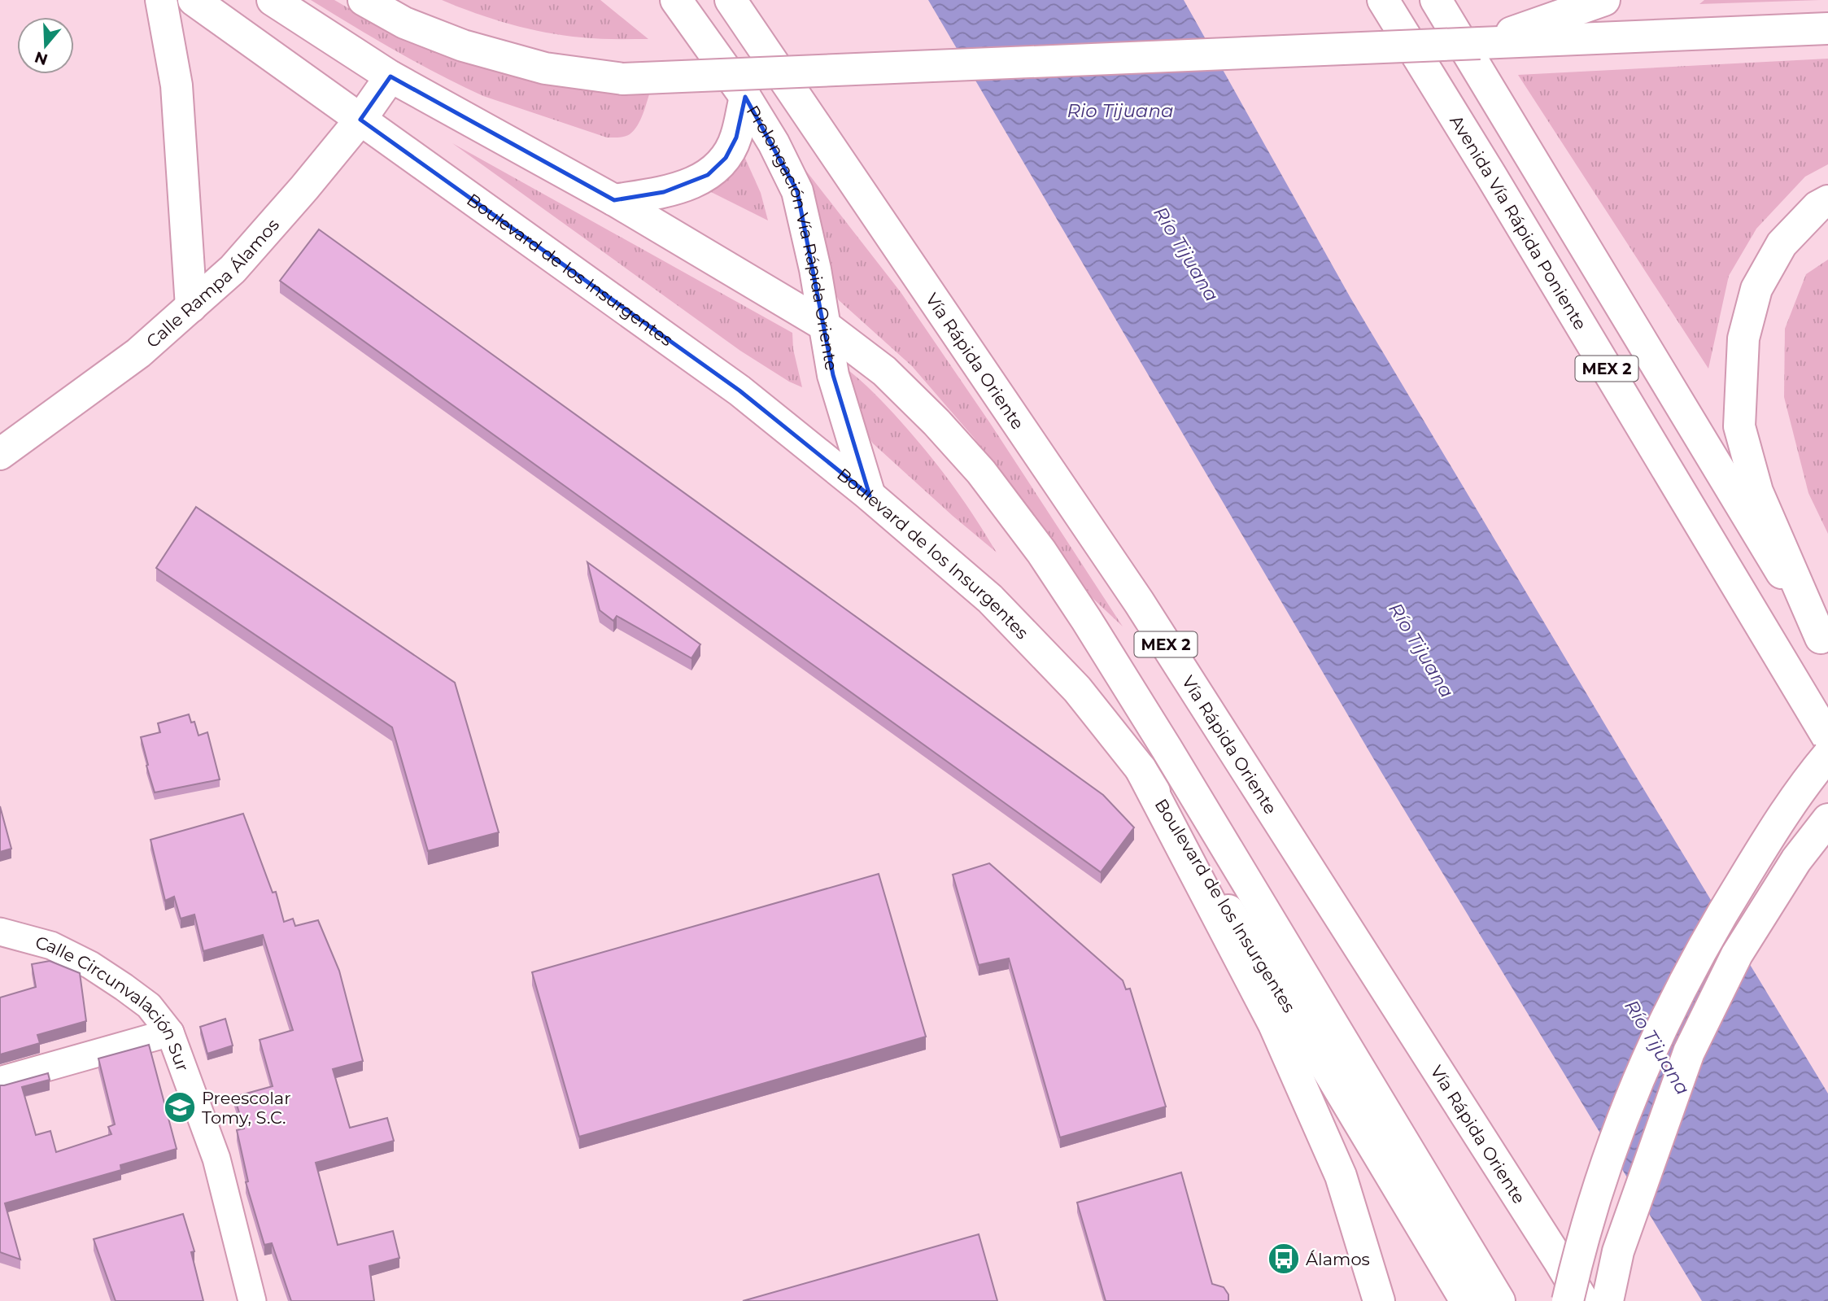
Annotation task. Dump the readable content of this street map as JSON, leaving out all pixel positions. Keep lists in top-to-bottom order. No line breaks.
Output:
{"streets":{"main road":["Avenida Vía Rápida Poniente","Prolongación Vía Rápida Oriente","Boulevard de los Insurgentes","Calle Rampa Álamos","Vía Rápida Oriente","MEX 2"],"street":["Calle Circunvalación Sur"]},"crossings":[["Prolongación Vía Rápida Oriente","Boulevard de los Insurgentes"],["Boulevard de los Insurgentes","Calle Rampa Álamos"]],"water":["Rio Tijuana","Río Tijuana"],"places":{"school or university":["Preescolar Tomy, S.C."],"bus stop":["Álamos"]},"north":"bottom"}
